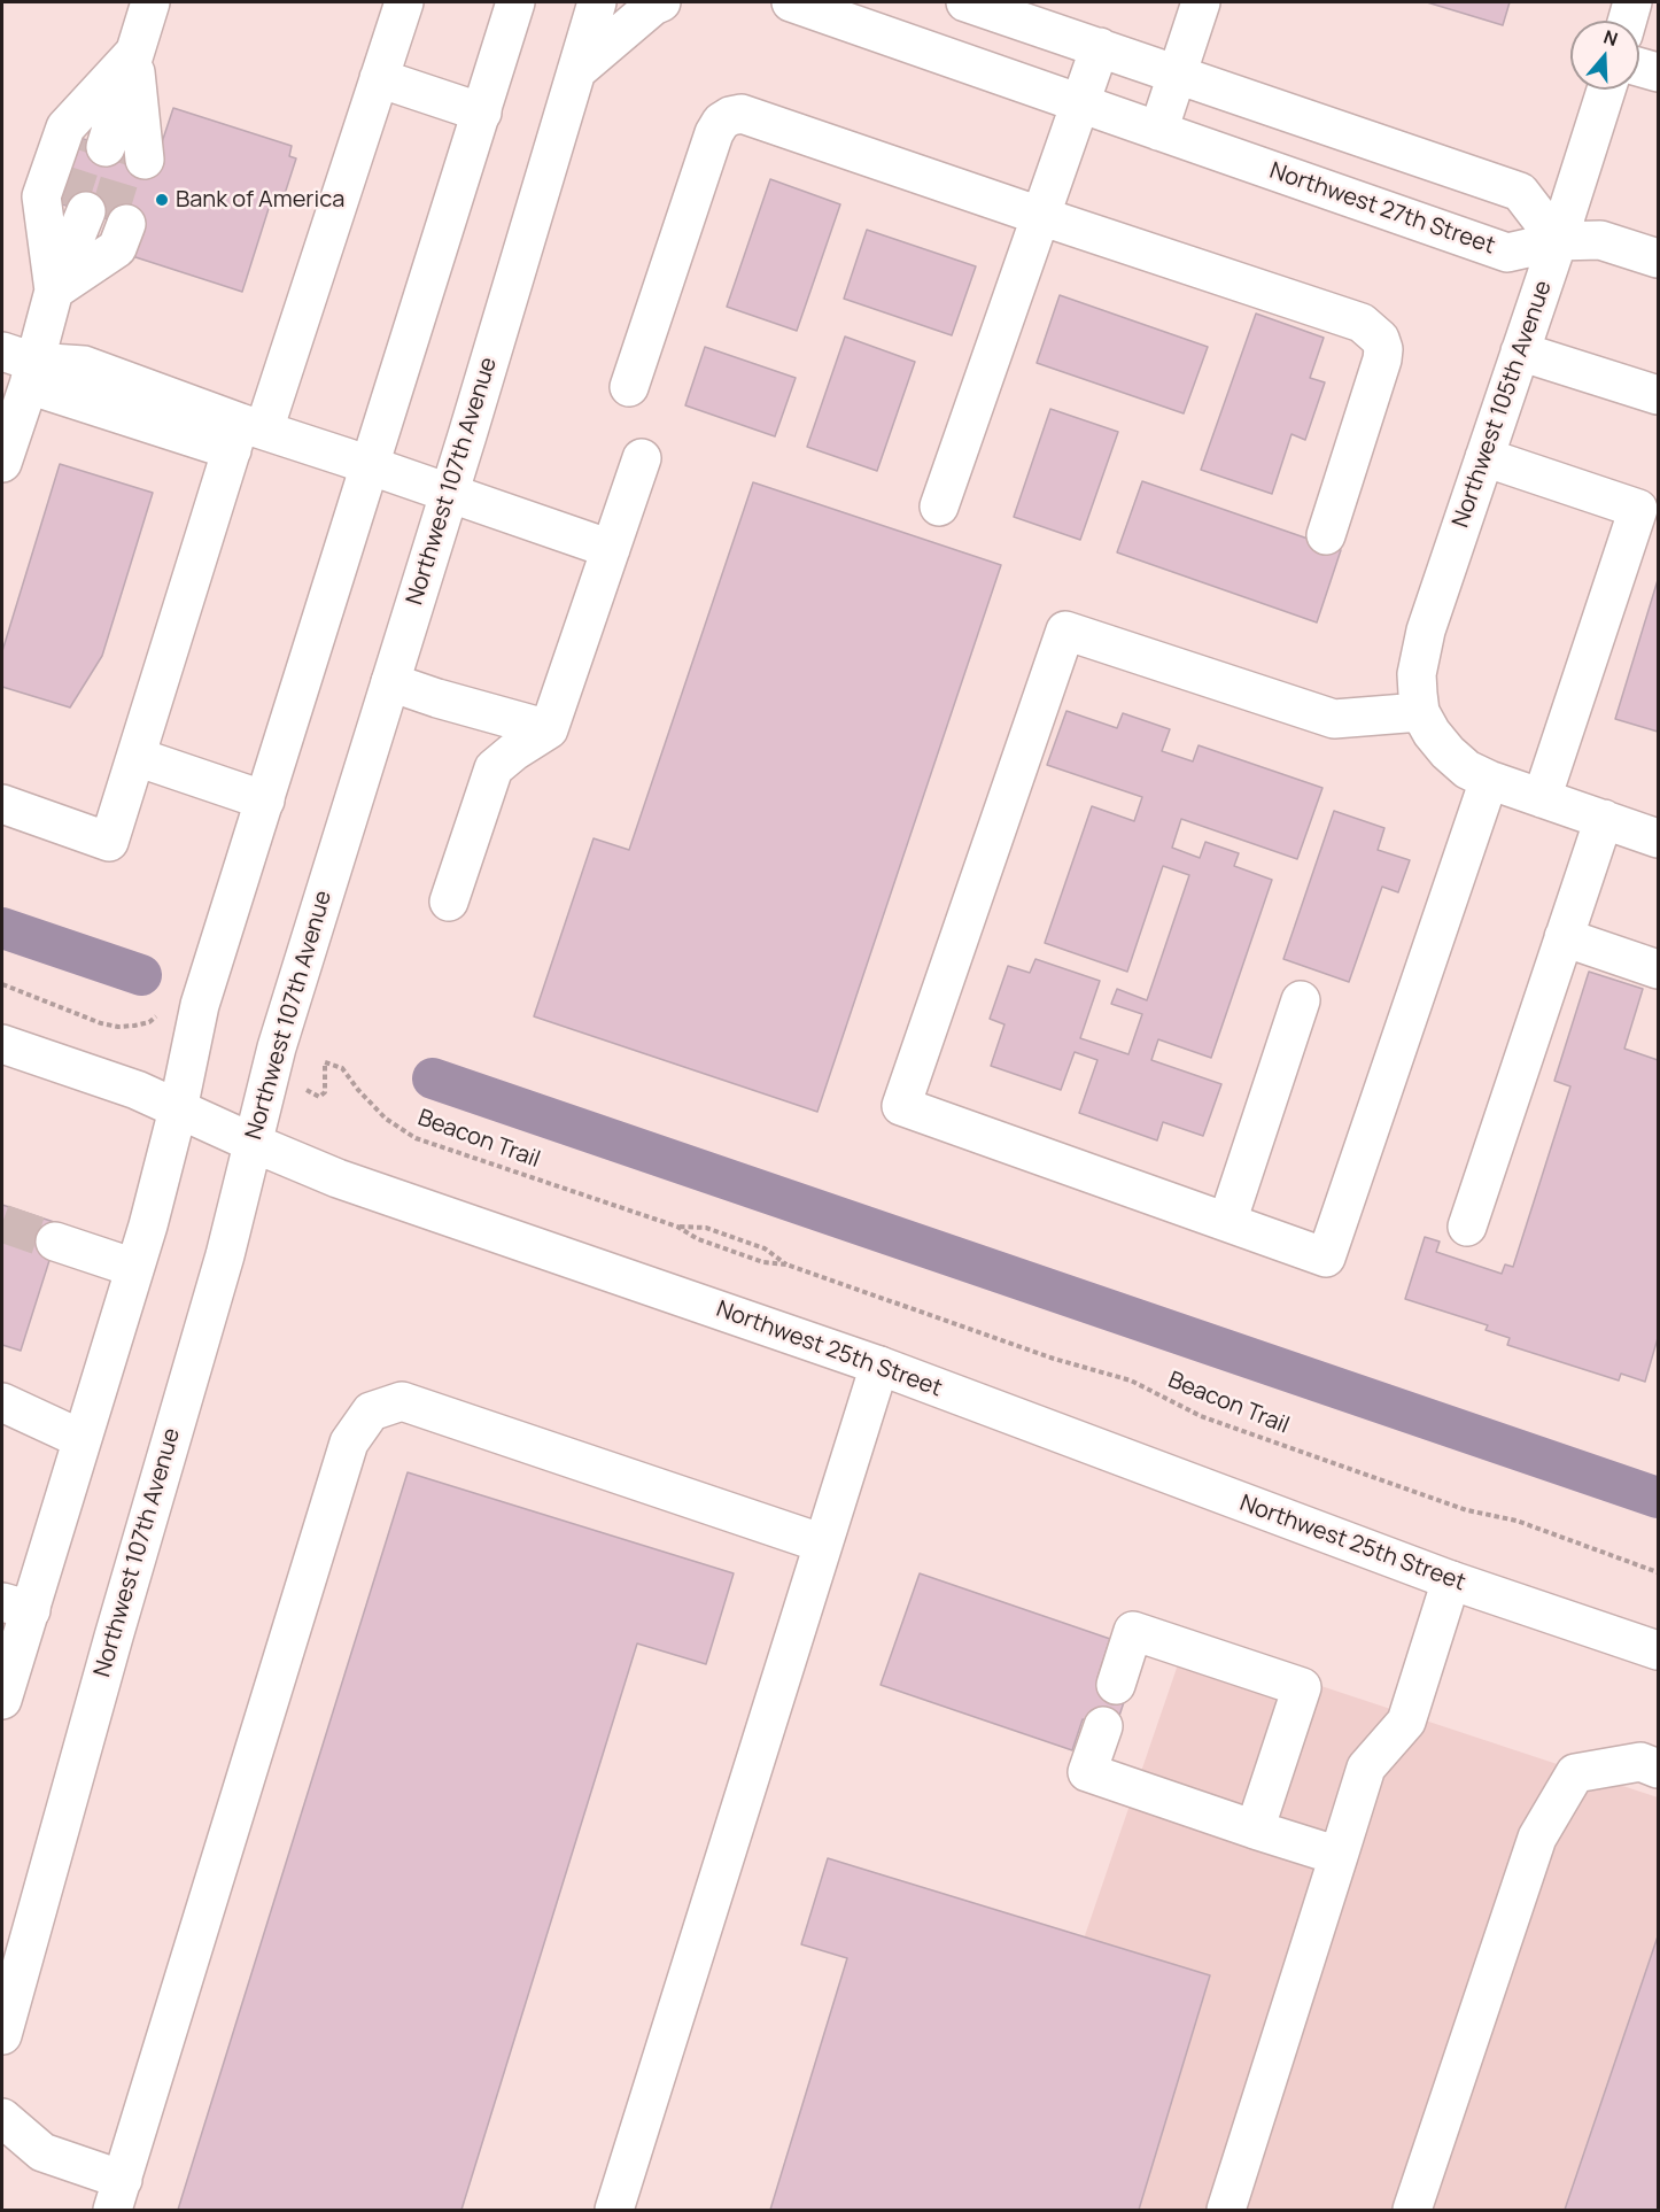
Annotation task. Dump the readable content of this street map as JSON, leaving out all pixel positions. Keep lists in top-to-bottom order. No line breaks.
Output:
{"streets":{"main road":["Northwest 27th Street","Northwest 105th Avenue","Northwest 107th Avenue","Northwest 25th Street"],"path":["Beacon Trail"]},"crossings":[["Northwest 27th Street","Northwest 105th Avenue"],["Northwest 107th Avenue","Northwest 25th Street"]],"places":["Bank of America"],"north":"top"}
